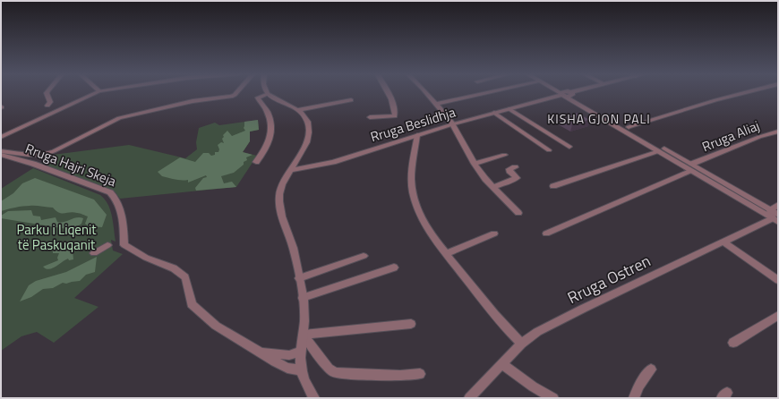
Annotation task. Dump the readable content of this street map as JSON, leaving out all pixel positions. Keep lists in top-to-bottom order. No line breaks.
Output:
{"streets":{"street":["Rruga Beslidhja","Rruga Aliaj","Rruga Hajri Skeja","Rruga Ostren"]},"districts":["KISHA GJON PALI"],"parks":["Parku i Liqenit të Paskuqanit"]}
